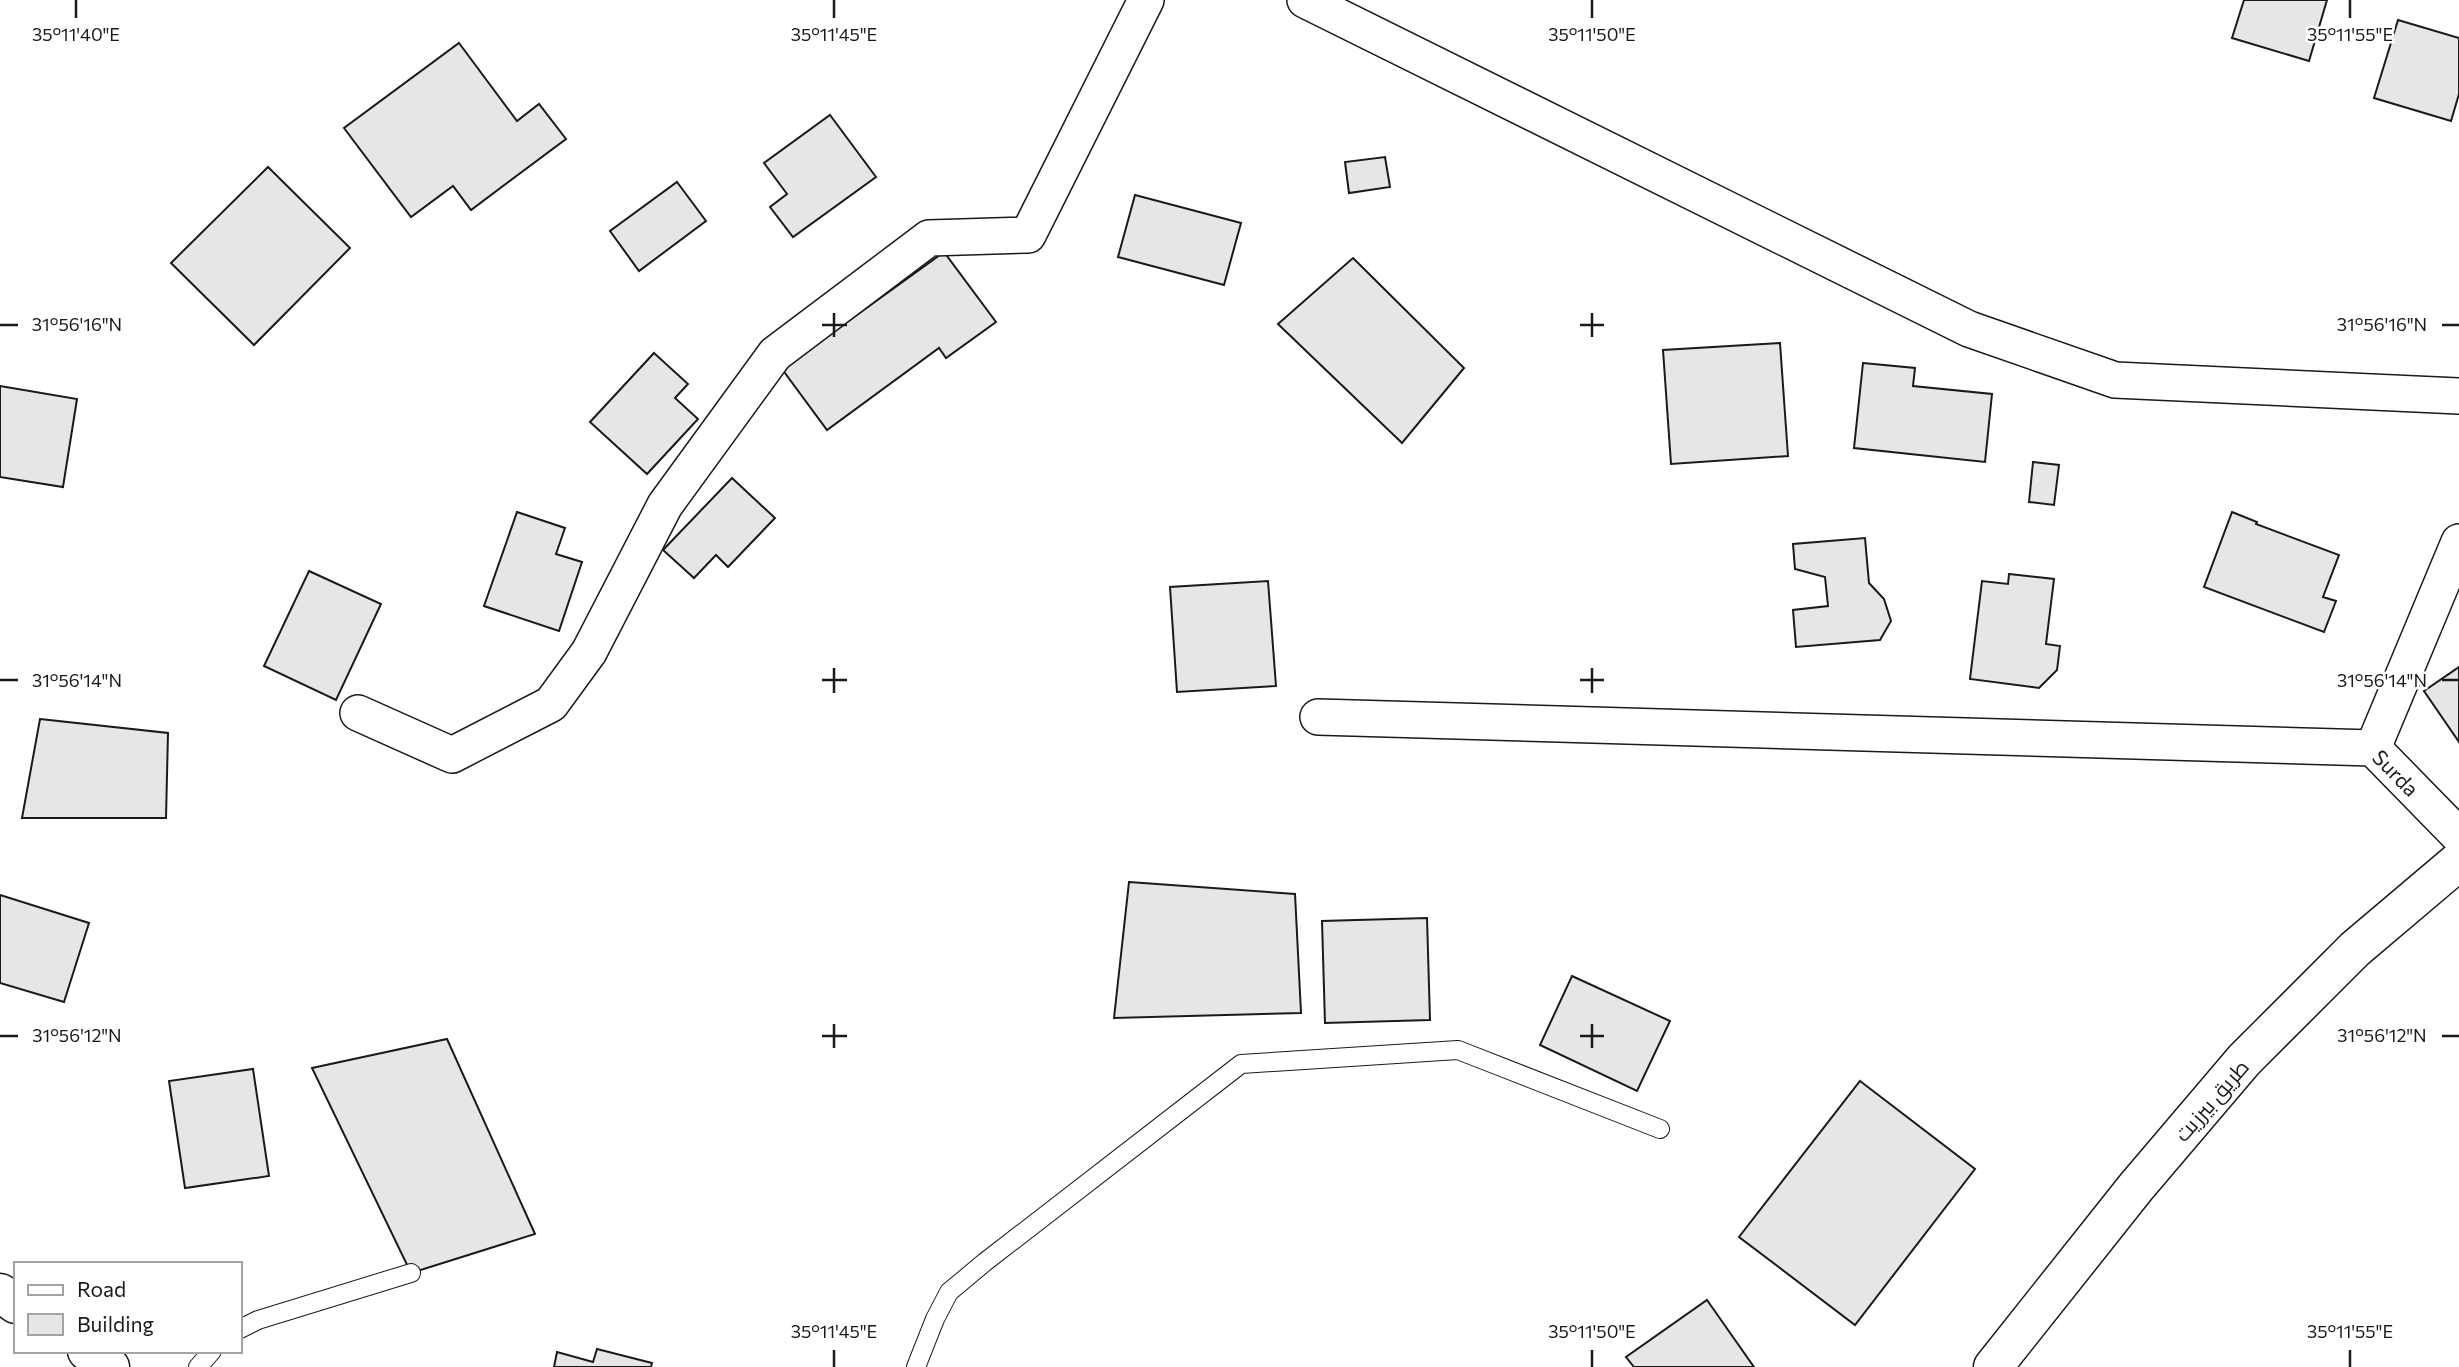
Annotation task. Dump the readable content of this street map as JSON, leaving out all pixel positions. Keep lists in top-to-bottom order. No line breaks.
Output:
{"streets":{"main road":["طريق بيرزيت"],"street":["Surda"]},"legend":["Road","Building"],"coordinates":["35°11'40\"E","35°11'45\"E","35°11'50\"E","35°11'55\"E","31°56'16\"N","31°56'14\"N","31°56'12\"N"]}
